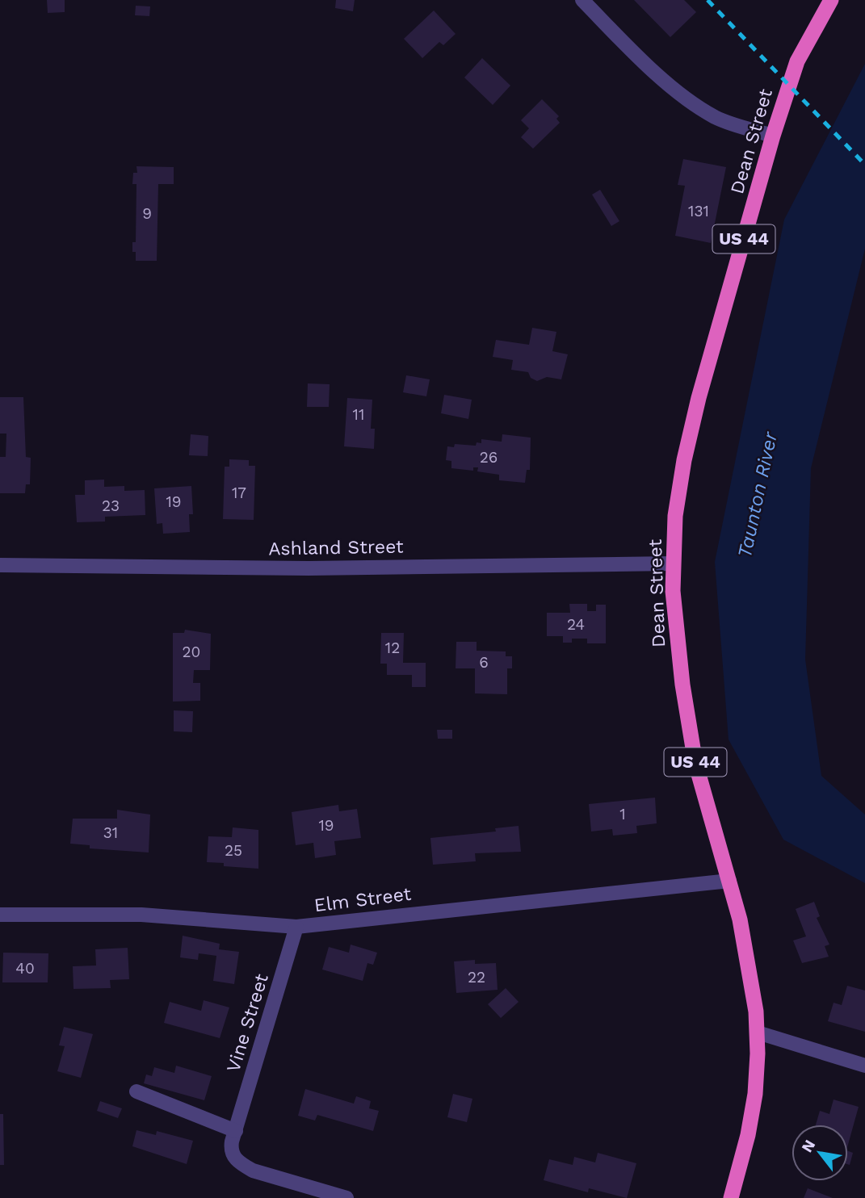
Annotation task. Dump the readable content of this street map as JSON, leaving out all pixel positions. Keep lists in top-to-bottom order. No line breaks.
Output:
{"streets":{"highway":["Dean Street","US 44"],"street":["Ashland Street","Elm Street","Vine Street"]},"crossings":[["Dean Street","Ashland Street"],["Dean Street","Elm Street"],["Elm Street","Vine Street"]],"water":["Taunton River"],"house_numbers":["131","9","11","26","17","19","23","24","12","20","6","1","19","31","25","40","22"],"north":"top left"}
